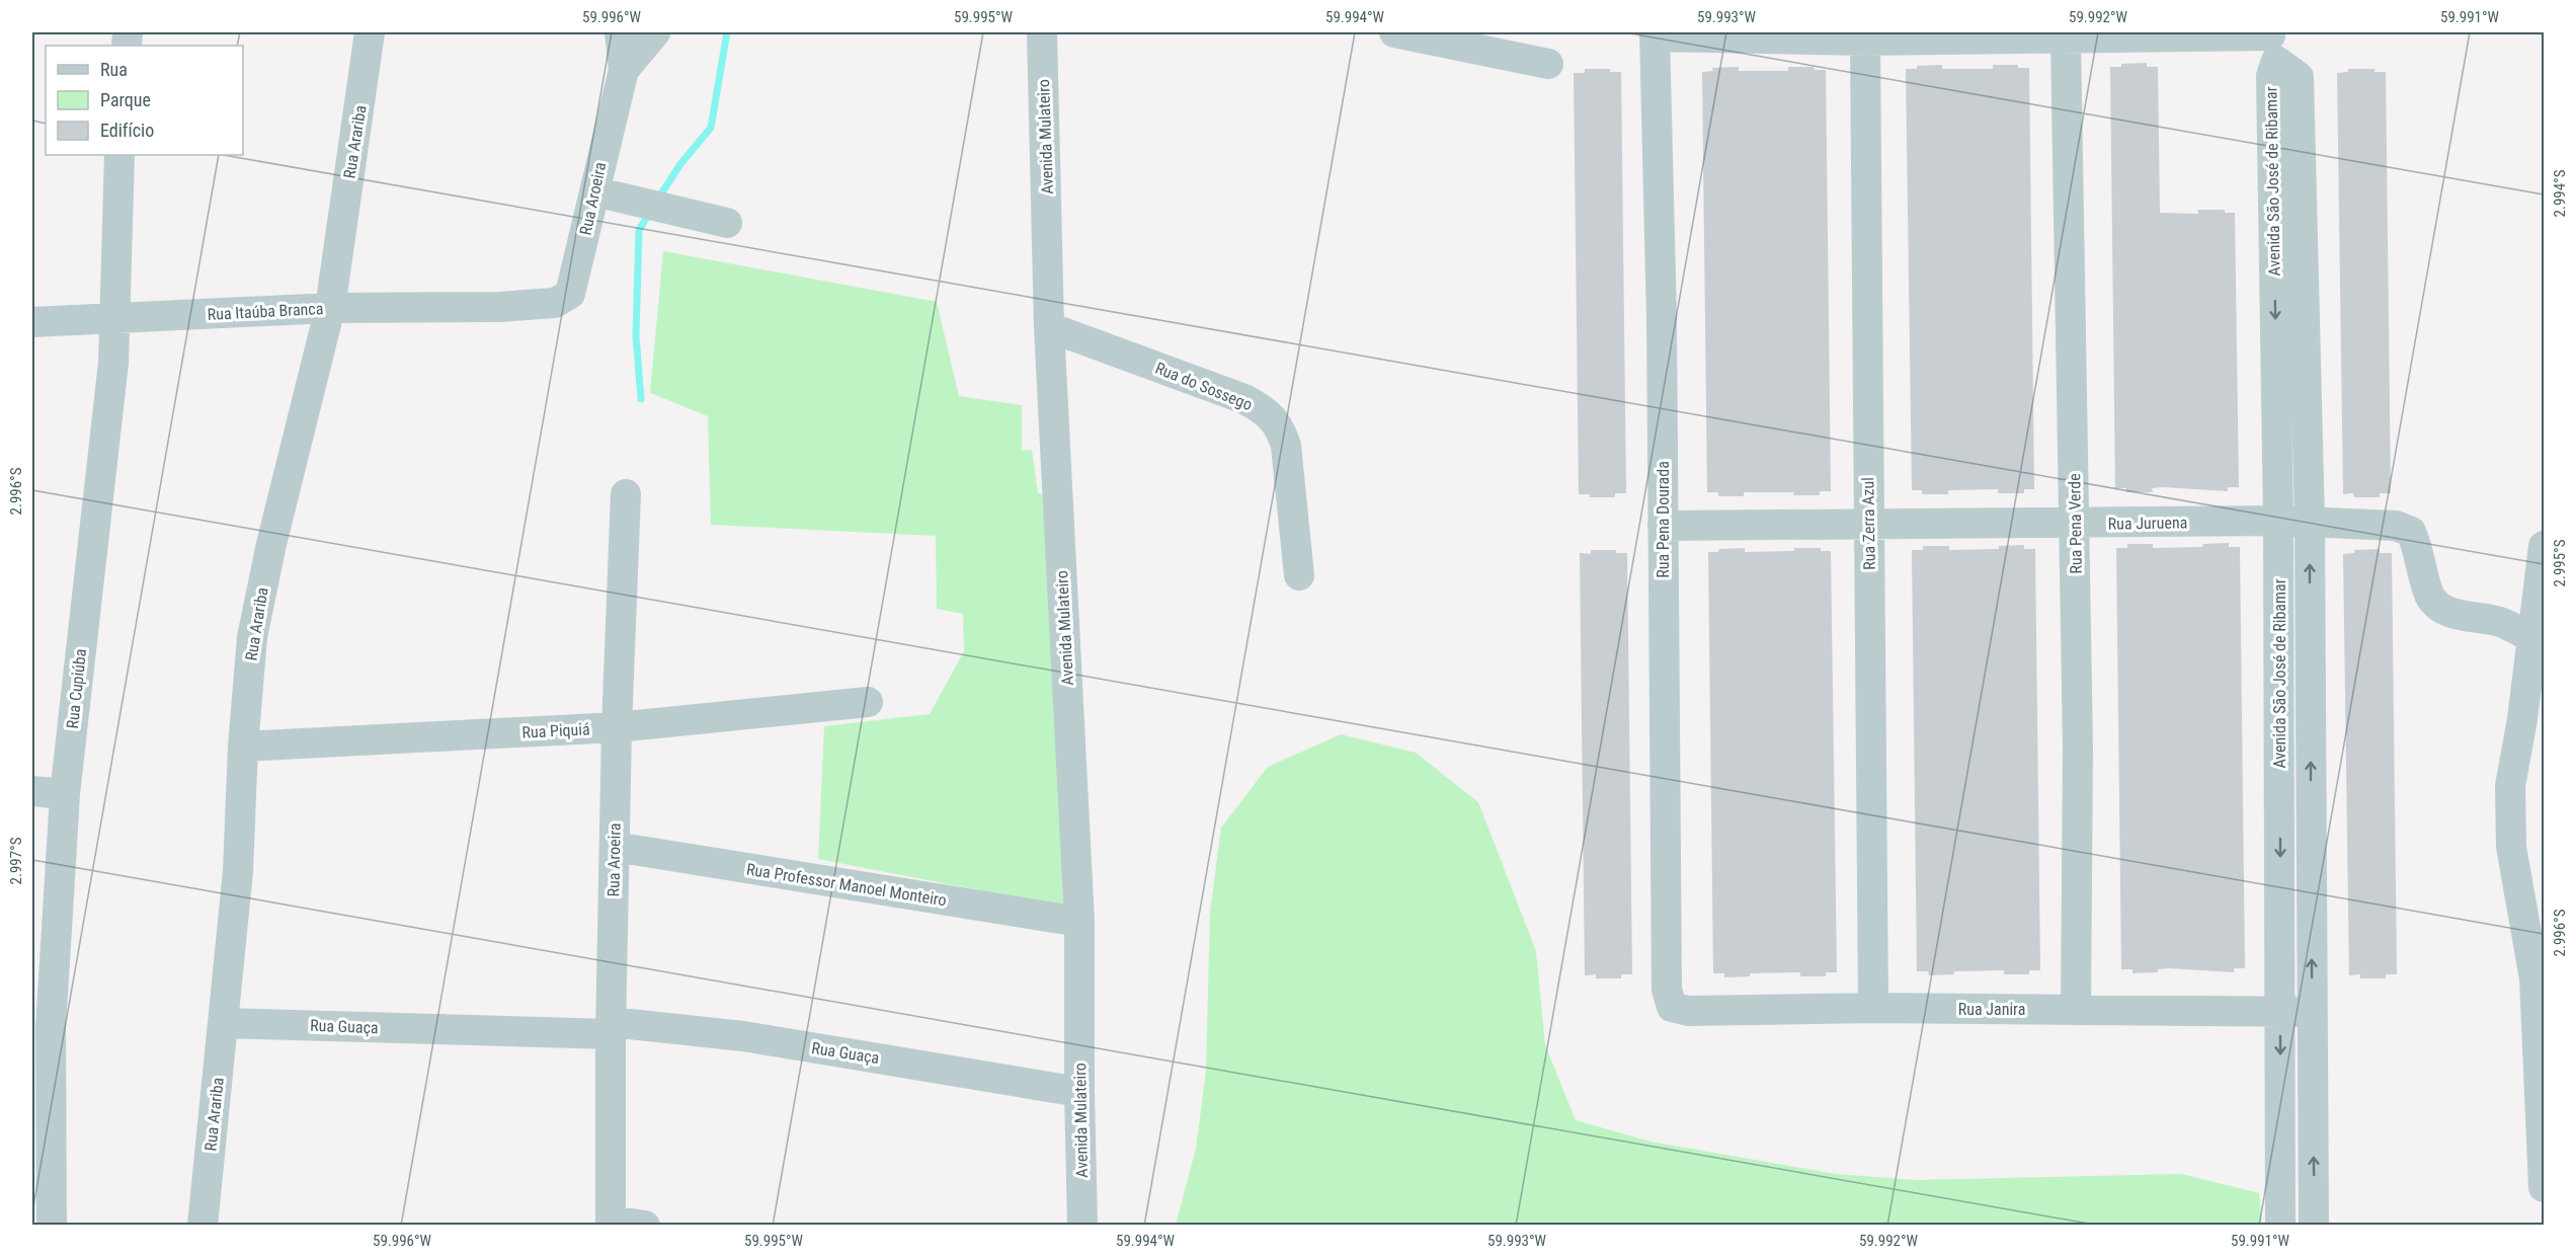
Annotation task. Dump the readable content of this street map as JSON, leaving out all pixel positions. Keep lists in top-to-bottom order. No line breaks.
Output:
{"streets":{"street":["Avenida Mulateiro","Rua Arariba","Avenida São José de Ribamar","Rua Aroeira","Rua Itaúba Branca","Rua do Sossego","Rua Pena Dourada","Rua Juruena","Rua Zerra Azul","Rua Pena Verde","Rua Cupiúba","Rua Piquiá","Rua Professor Manoel Monteiro","Rua Janira","Rua Guaça"]},"crossings":[["Avenida Mulateiro","Rua do Sossego"],["Avenida Mulateiro","Rua Professor Manoel Monteiro"],["Avenida Mulateiro","Rua Guaça"],["Rua Arariba","Rua Itaúba Branca"],["Rua Arariba","Rua Piquiá"],["Rua Arariba","Rua Guaça"],["Avenida São José de Ribamar","Rua Juruena"],["Avenida São José de Ribamar","Rua Janira"],["Rua Aroeira","Rua Itaúba Branca"],["Rua Aroeira","Rua Piquiá"],["Rua Aroeira","Rua Professor Manoel Monteiro"],["Rua Aroeira","Rua Guaça"],["Rua Itaúba Branca","Rua Cupiúba"],["Rua Pena Dourada","Rua Juruena"],["Rua Pena Dourada","Rua Janira"],["Rua Juruena","Rua Zerra Azul"],["Rua Juruena","Rua Pena Verde"],["Rua Zerra Azul","Rua Janira"],["Rua Pena Verde","Rua Janira"]],"legend":["Rua","Parque","Edifício"],"coordinates":["59.996°W","59.995°W","59.994°W","59.993°W","59.992°W","59.991°W","2.994°S","2.996°S","2.995°S","2.997°S"]}
